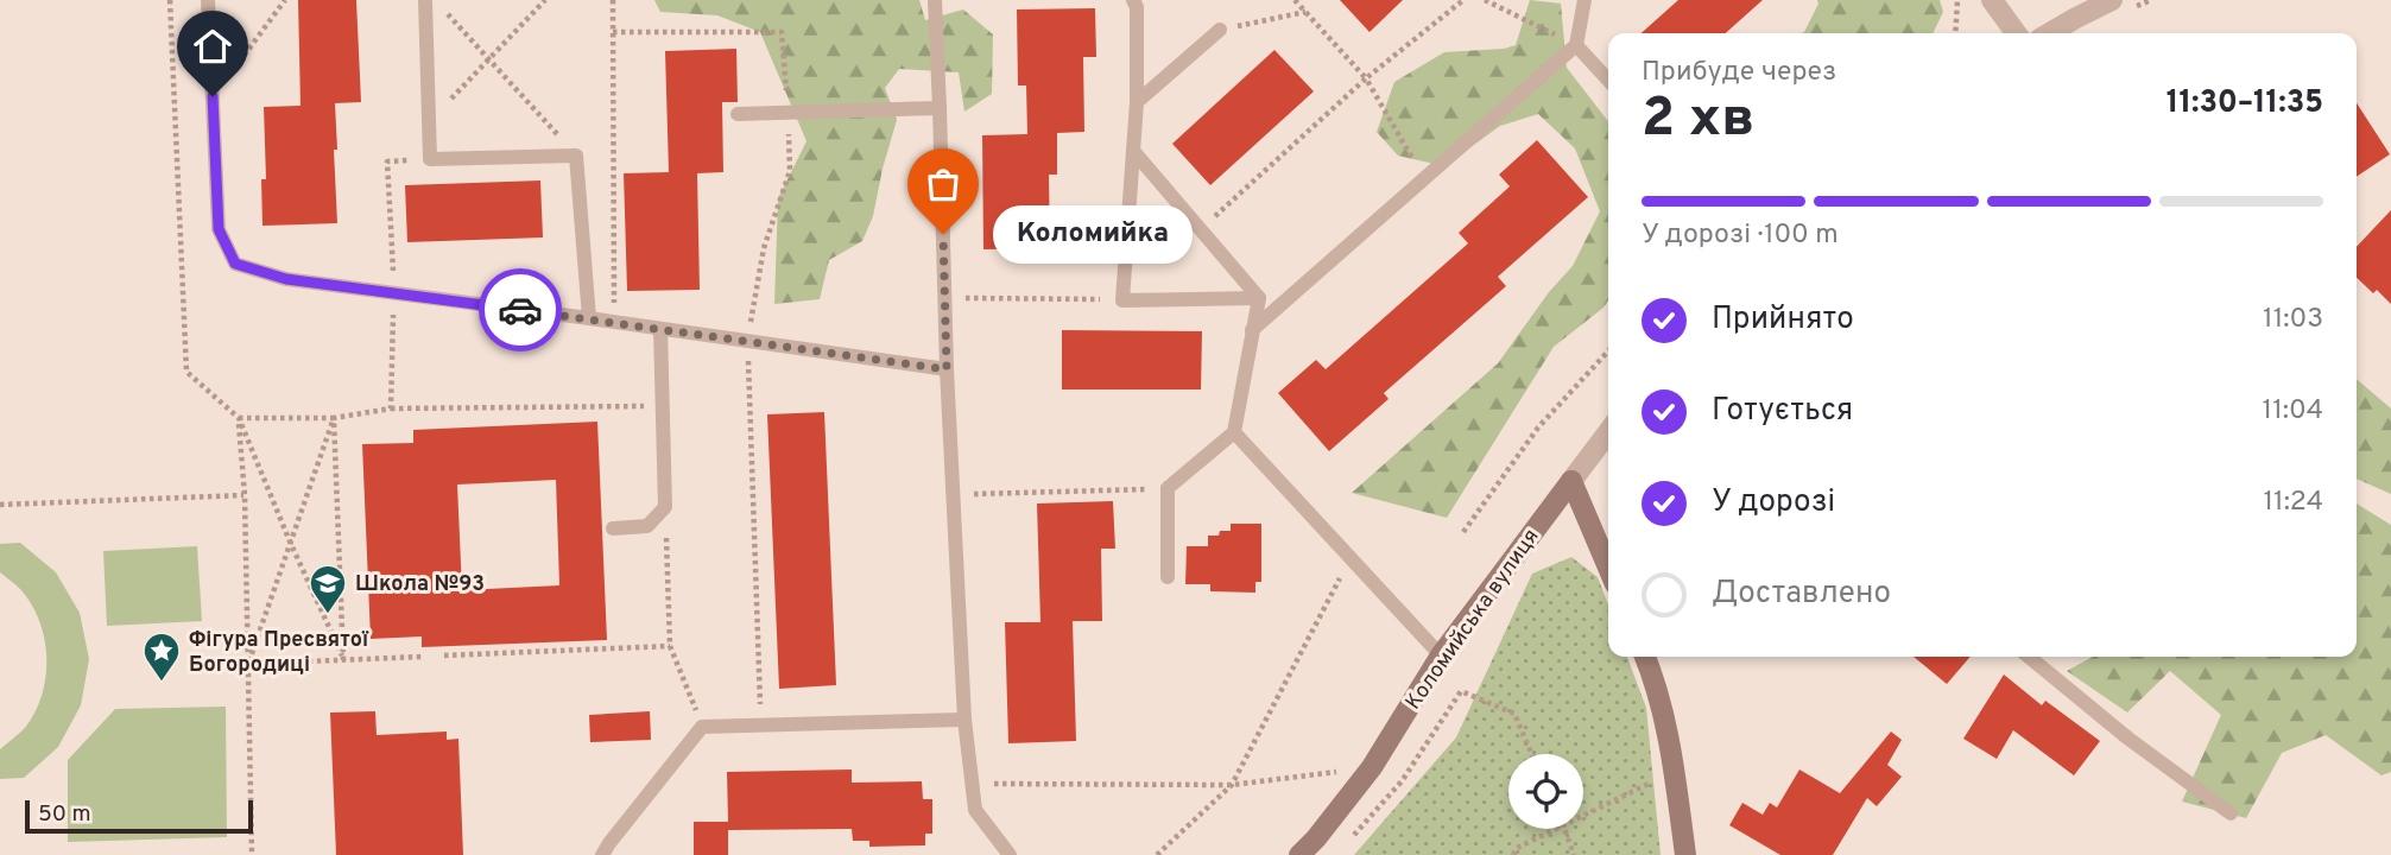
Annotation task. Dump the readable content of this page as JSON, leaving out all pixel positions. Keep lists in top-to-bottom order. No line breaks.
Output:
{"streets":{"main road":["Коломийська вулиця"]},"places":{"other":["Коломийка"],"school or university":["Школа №93"],"place":["Фігура Пресвятої Богородиці"]},"scale_bar":"50 m","page":{"heading":["2 хв","Прибуде через","11:30–11:35"],"bar":"У дорозі · 100 m","bubble":"Коломийка","list":[["Прийнято","11:03"],["Готується","11:04"],["У дорозі","11:24"],"Доставлено"],"scale":"50 m"}}
